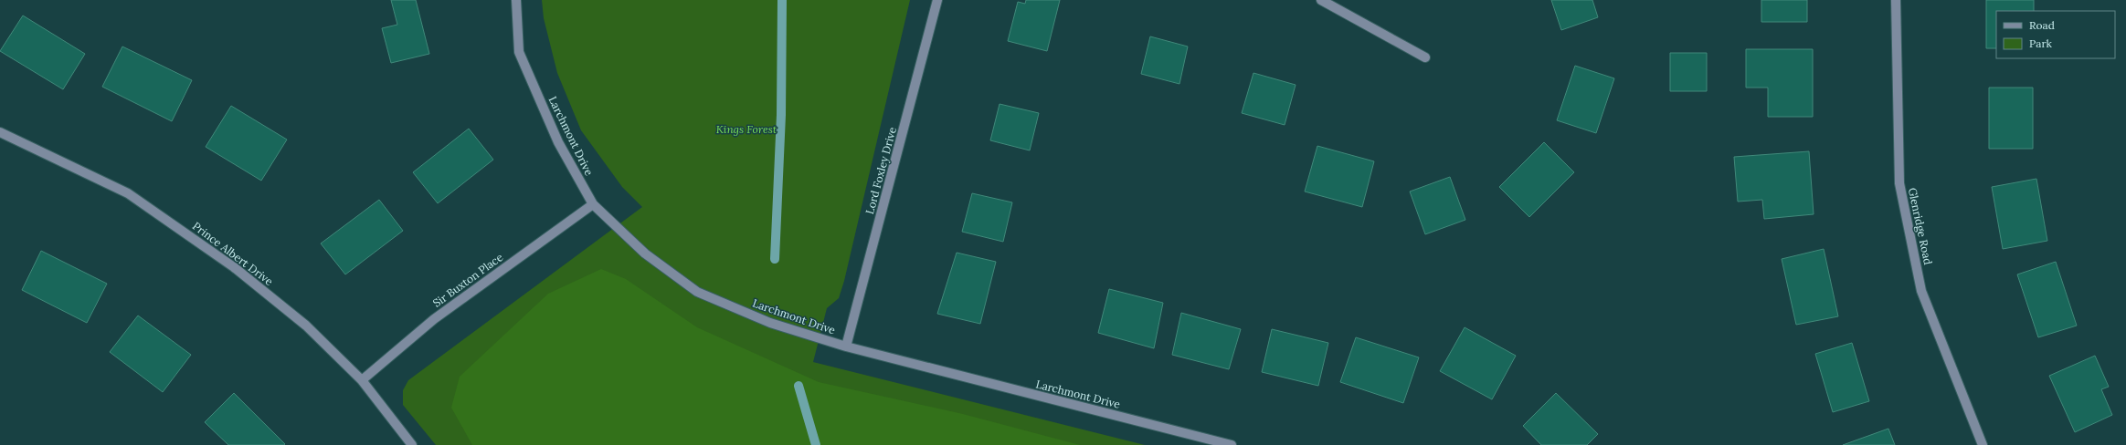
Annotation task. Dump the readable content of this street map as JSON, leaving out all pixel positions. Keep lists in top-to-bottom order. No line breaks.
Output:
{"streets":{"street":["Larchmont Drive","Lord Foxley Drive","Glenridge Road","Prince Albert Drive","Sir Buxton Place"]},"crossings":[["Larchmont Drive","Lord Foxley Drive"],["Larchmont Drive","Sir Buxton Place"],["Prince Albert Drive","Sir Buxton Place"]],"parks":["Kings Forest"],"legend":["Road","Park"]}
